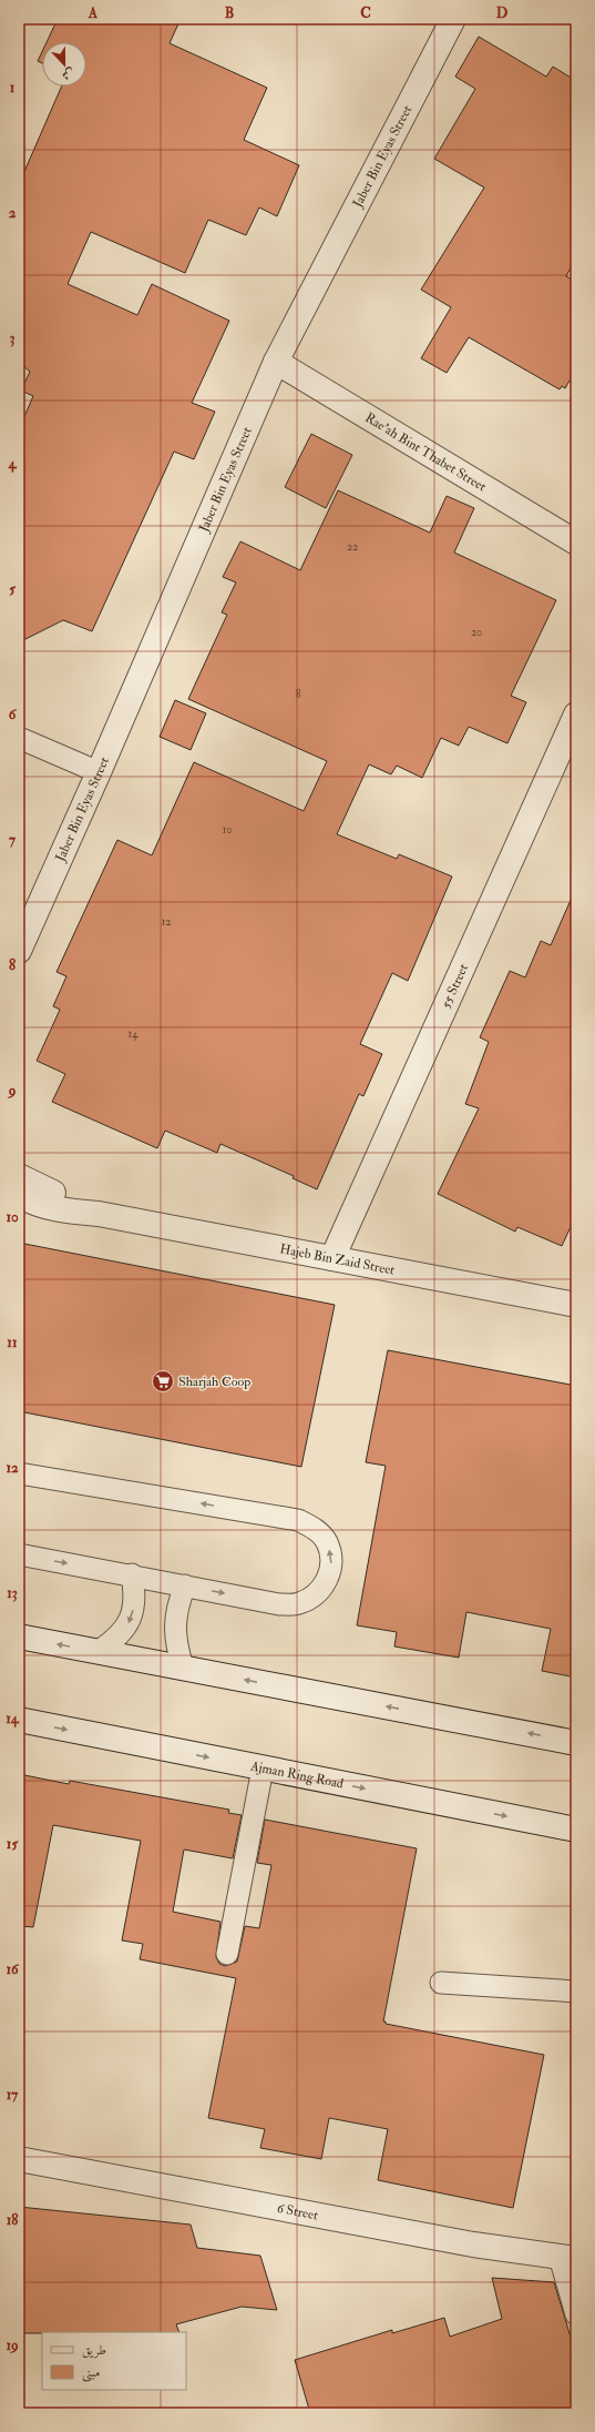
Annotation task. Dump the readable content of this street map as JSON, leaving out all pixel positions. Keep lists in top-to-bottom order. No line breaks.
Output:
{"streets":{"street":["Jaber Bin Eyas Street","Rae'ah Bint Thabet Street","55 Street","Hajeb Bin Zaid Street","Ajman Ring Road","6 Street"]},"crossings":[["Jaber Bin Eyas Street","Rae'ah Bint Thabet Street"],["55 Street","Hajeb Bin Zaid Street"]],"places":{"supermarket":["Sharjah Coop"]},"house_numbers":["22","20","8","10","12","14"],"legend":["طريق","مبنى"],"north":"bottom","grid":{"columns":["A","B","C","D"],"rows":["1","2","3","4","5","6","7","8","9","10","11","12","13","14","15","16","17","18","19"]}}
